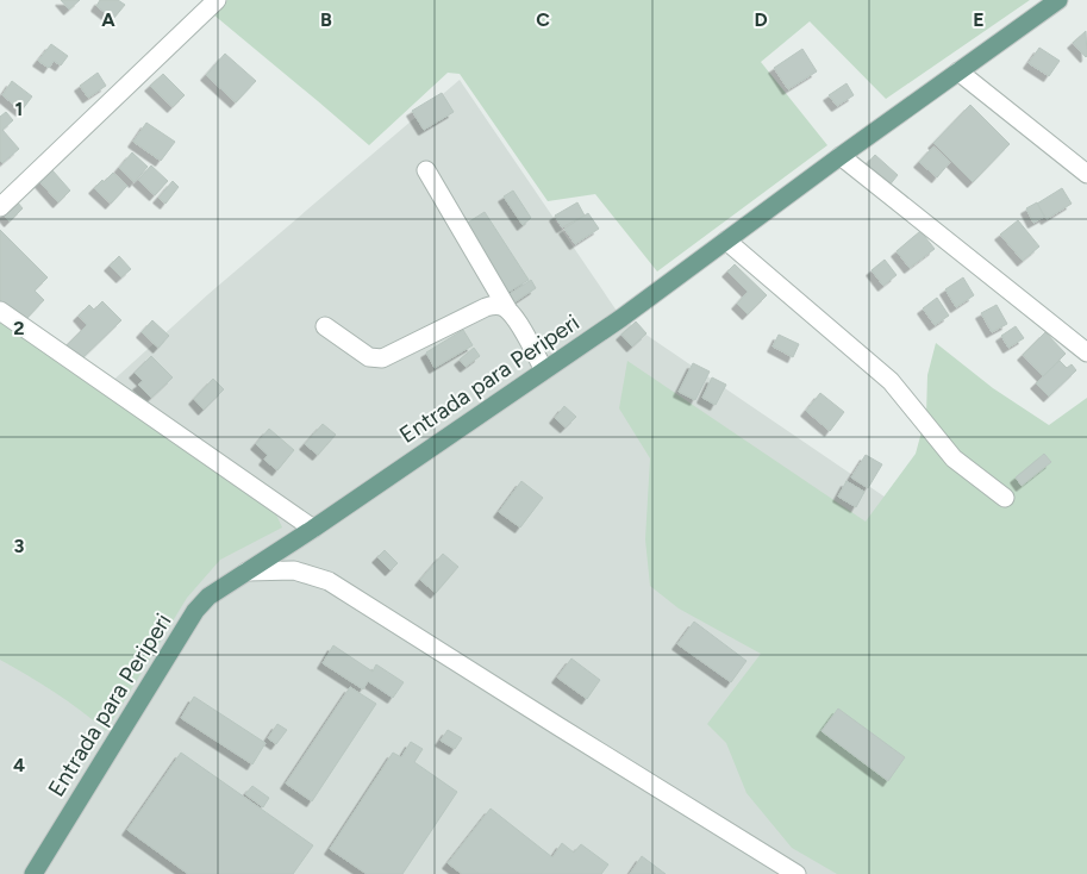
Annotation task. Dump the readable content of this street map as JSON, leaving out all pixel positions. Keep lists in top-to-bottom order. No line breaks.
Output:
{"streets":{"main road":["Entrada para Periperi"]},"grid":{"columns":["A","B","C","D","E"],"rows":["1","2","3","4"]}}
